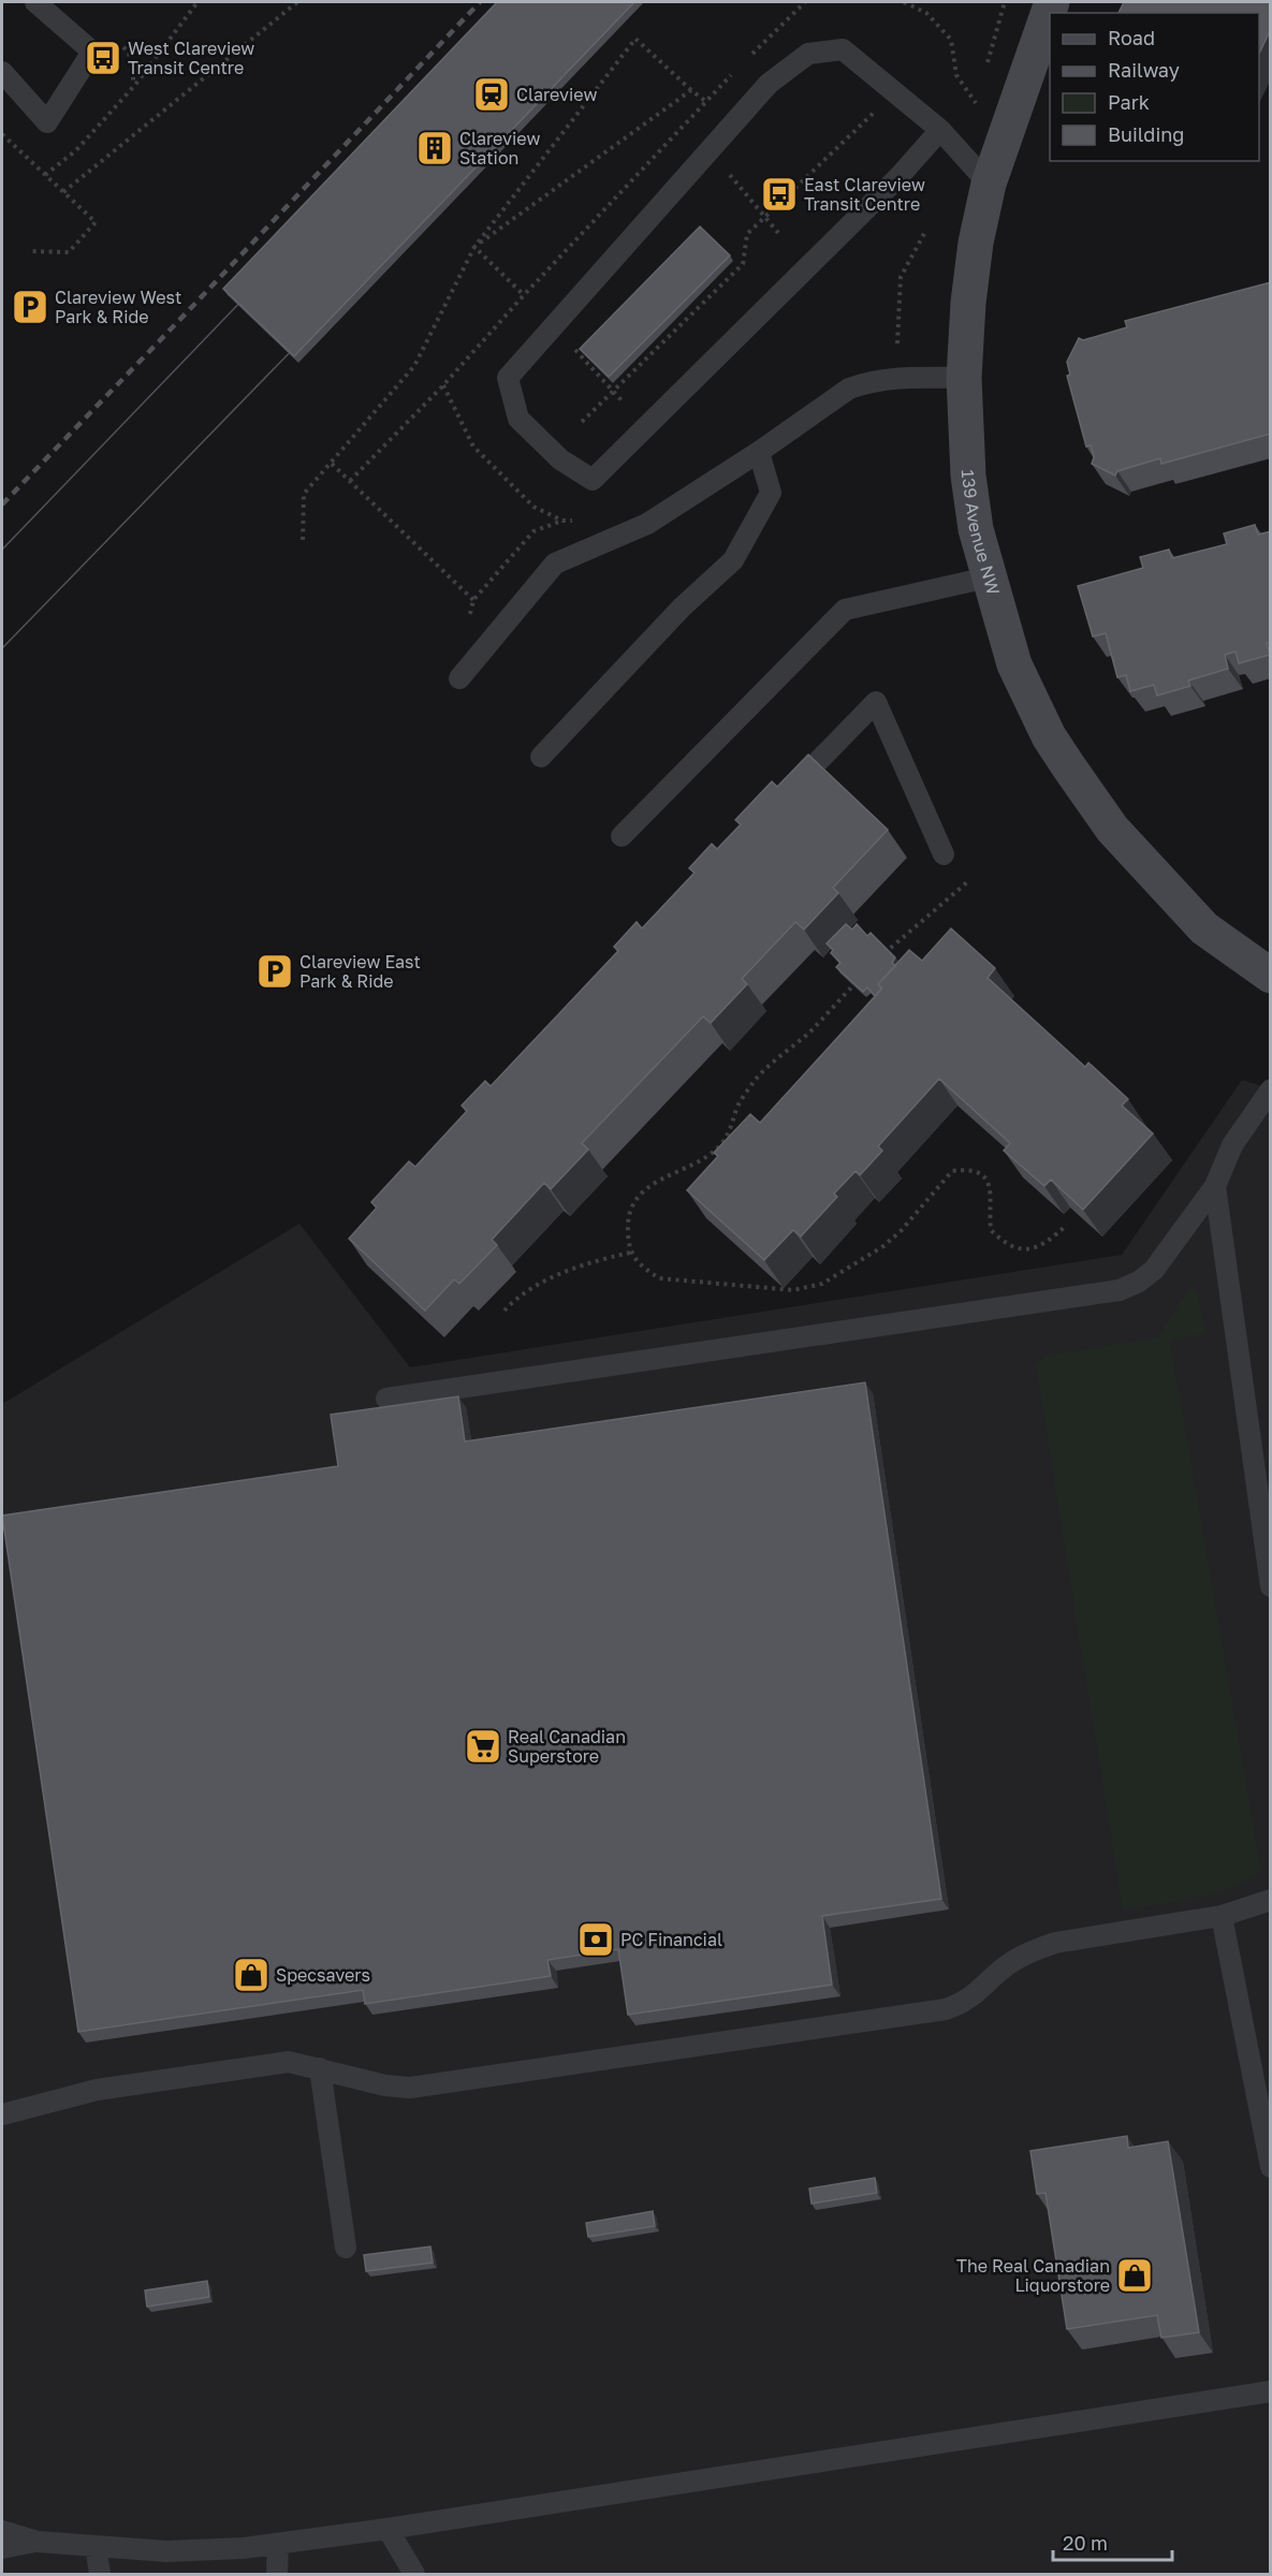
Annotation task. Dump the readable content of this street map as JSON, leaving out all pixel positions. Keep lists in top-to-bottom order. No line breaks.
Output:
{"streets":{"street":["139 Avenue NW"]},"places":{"bus stop":["West Clareview Transit Centre","East Clareview Transit Centre"],"station":["Clareview"],"building":["Clareview Station"],"parking":["Clareview West Park & Ride","Clareview East Park & Ride"],"supermarket":["Real Canadian Superstore"],"bank":["PC Financial"],"shop":["Specsavers","The Real Canadian Liquorstore"]},"legend":["Road","Railway","Park","Building"],"scale_bar":"20 m"}
